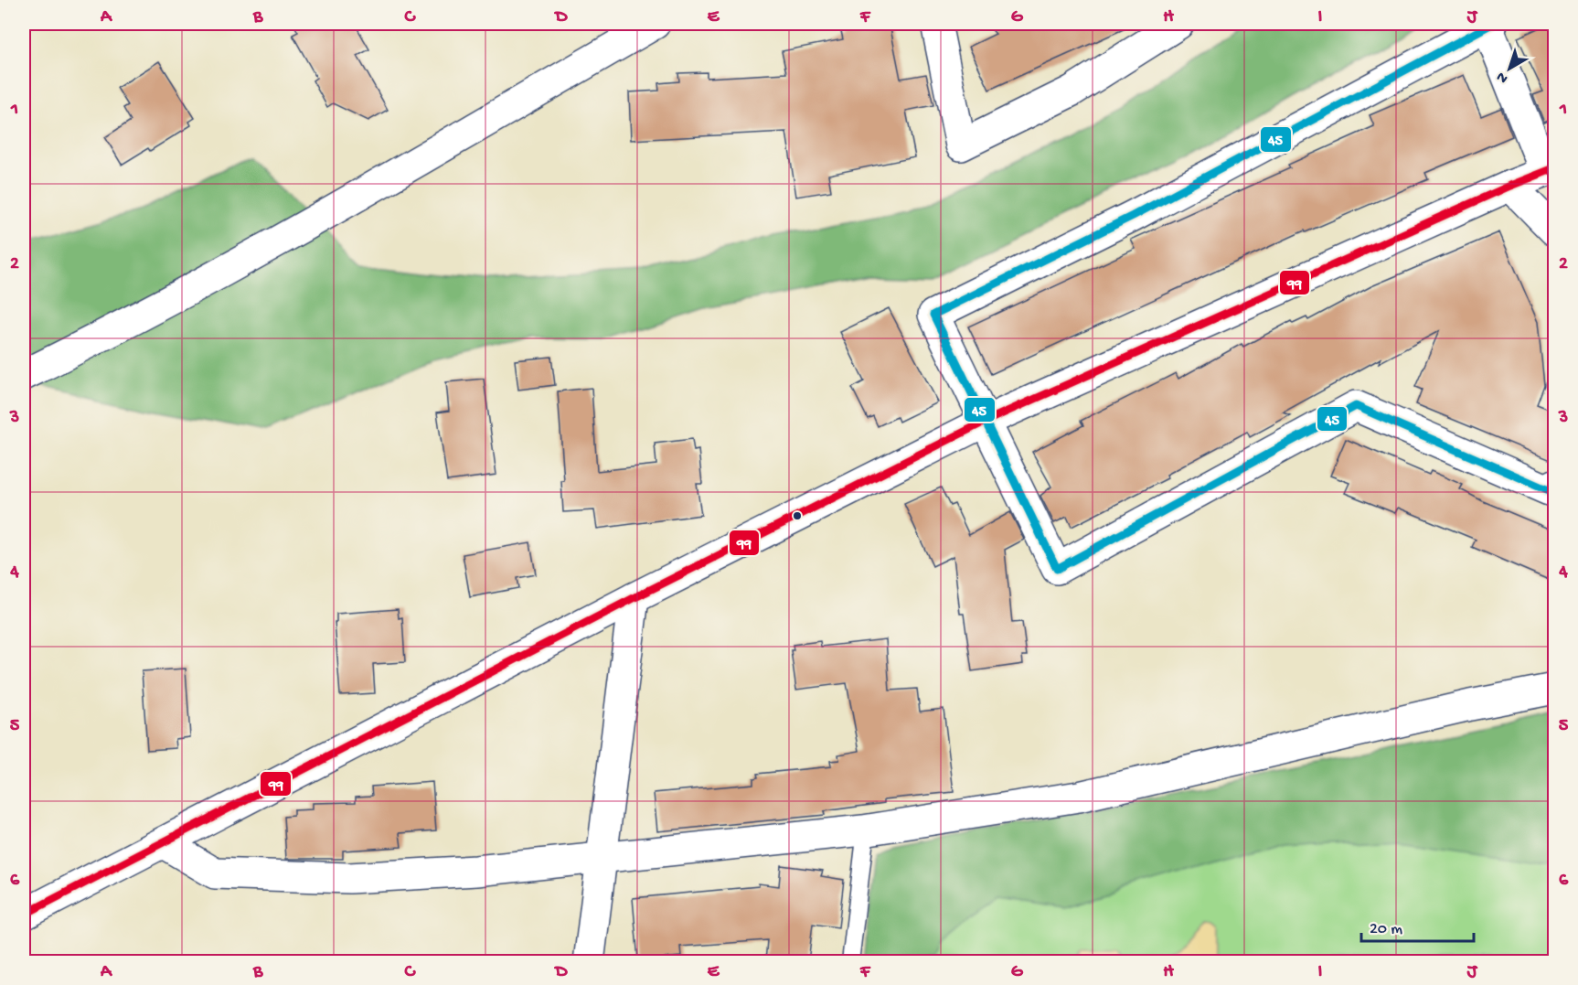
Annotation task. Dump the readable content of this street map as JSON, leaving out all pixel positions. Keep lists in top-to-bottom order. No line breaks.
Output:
{"lines":["transit line 45","transit line 99"],"scale_bar":"20 m","north":"bottom left","grid":{"columns":["A","B","C","D","E","F","G","H","I","J"],"rows":["1","2","3","4","5","6"]}}
